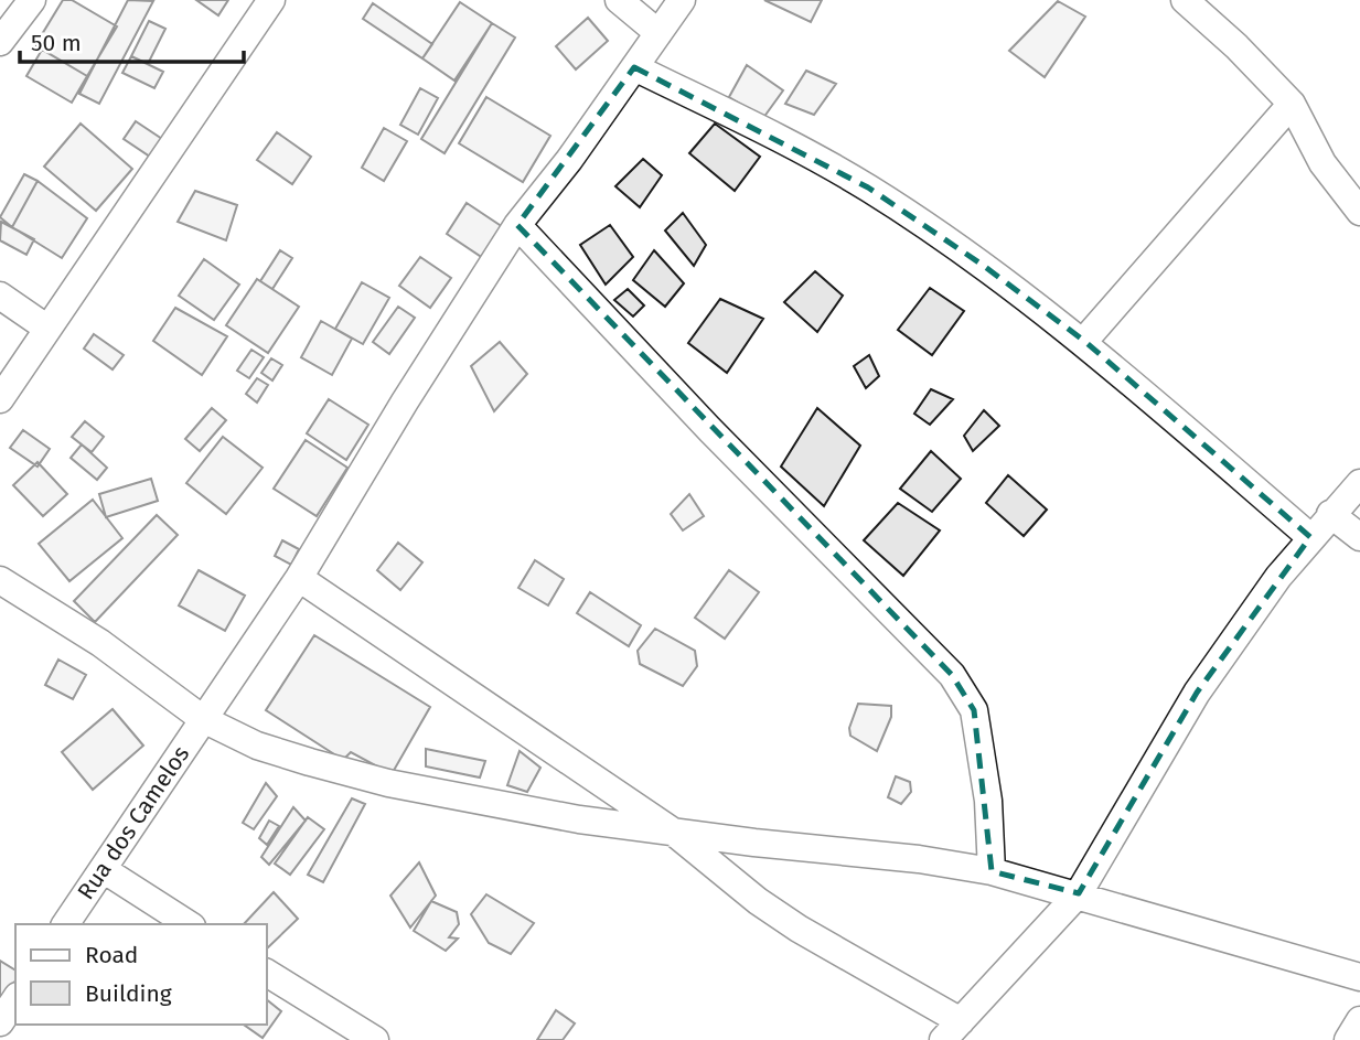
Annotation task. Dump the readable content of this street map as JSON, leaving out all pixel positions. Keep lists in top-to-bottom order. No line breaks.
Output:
{"streets":{"street":["Rua dos Camelos"]},"legend":["Road","Building"],"scale_bar":"50 m"}
